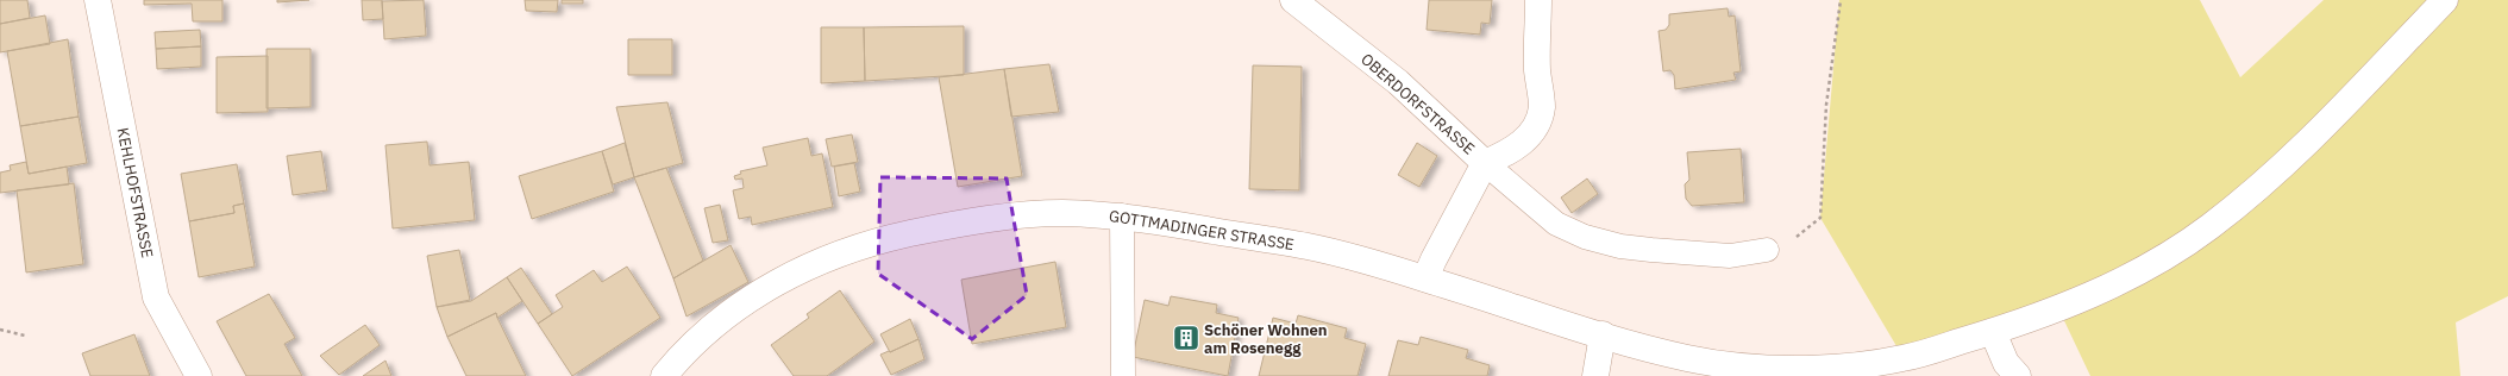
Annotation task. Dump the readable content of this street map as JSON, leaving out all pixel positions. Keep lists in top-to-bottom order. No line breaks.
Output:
{"streets":{"main road":["OBERDORFSTRASSE","KEHLHOFSTRASSE","GOTTMADINGER STRASSE"]},"crossings":[["OBERDORFSTRASSE","GOTTMADINGER STRASSE"]],"places":{"building":["Schöner Wohnen am Rosenegg"]}}
